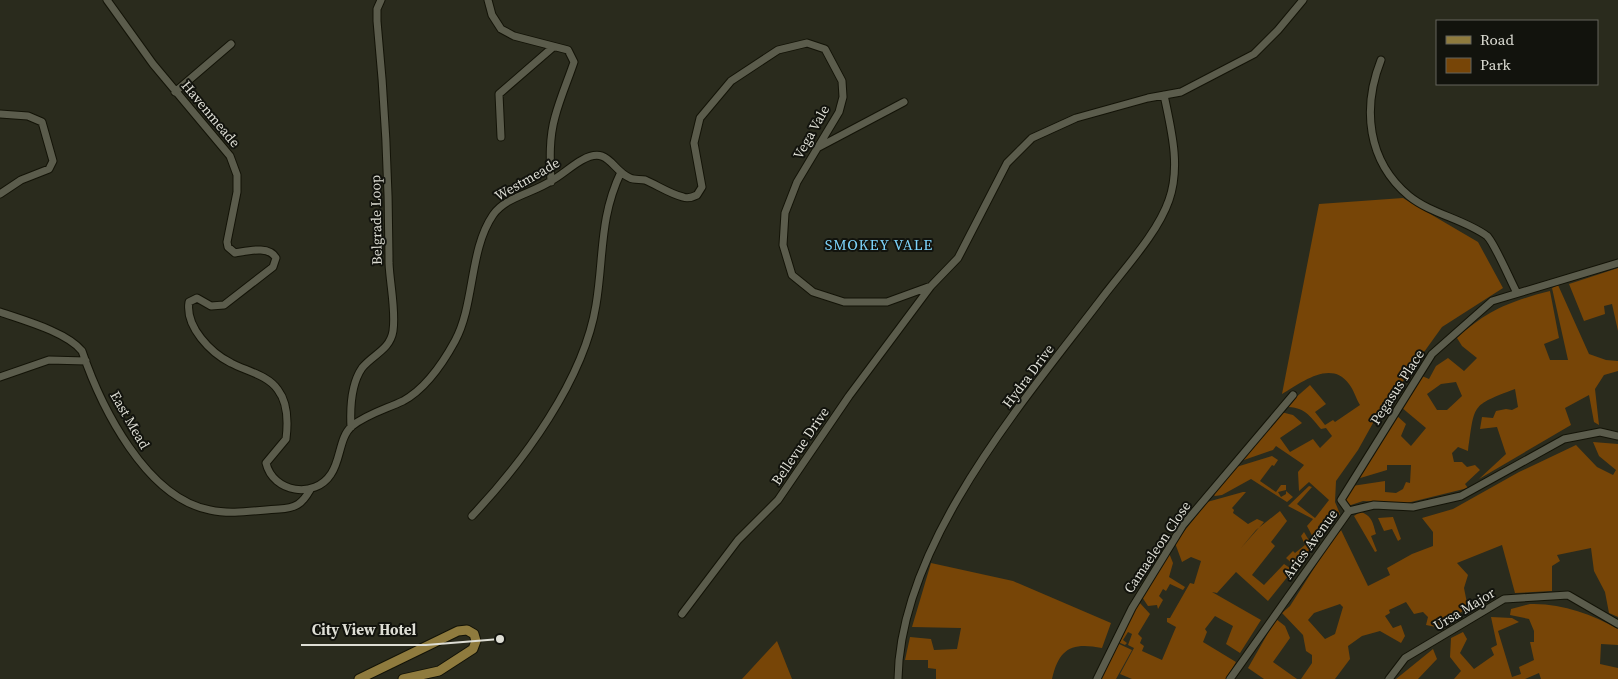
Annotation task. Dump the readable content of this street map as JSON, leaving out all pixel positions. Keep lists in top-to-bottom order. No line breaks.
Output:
{"streets":{"street":["Havenmeade","Vega Vale","Westmeade","Belgrade Loop","Hydra Drive","Pegasus Place","East Mead","Bellevue Drive","Aries Avenue","Camaeleon Close","Ursa Major"]},"crossings":[["Havenmeade","East Mead"],["Vega Vale","Westmeade"],["Vega Vale","Bellevue Drive"],["Westmeade","Belgrade Loop"],["Hydra Drive","Bellevue Drive"],["Pegasus Place","Aries Avenue"]],"districts":["SMOKEY VALE"],"places":["City View Hotel"],"legend":["Road","Park"]}
